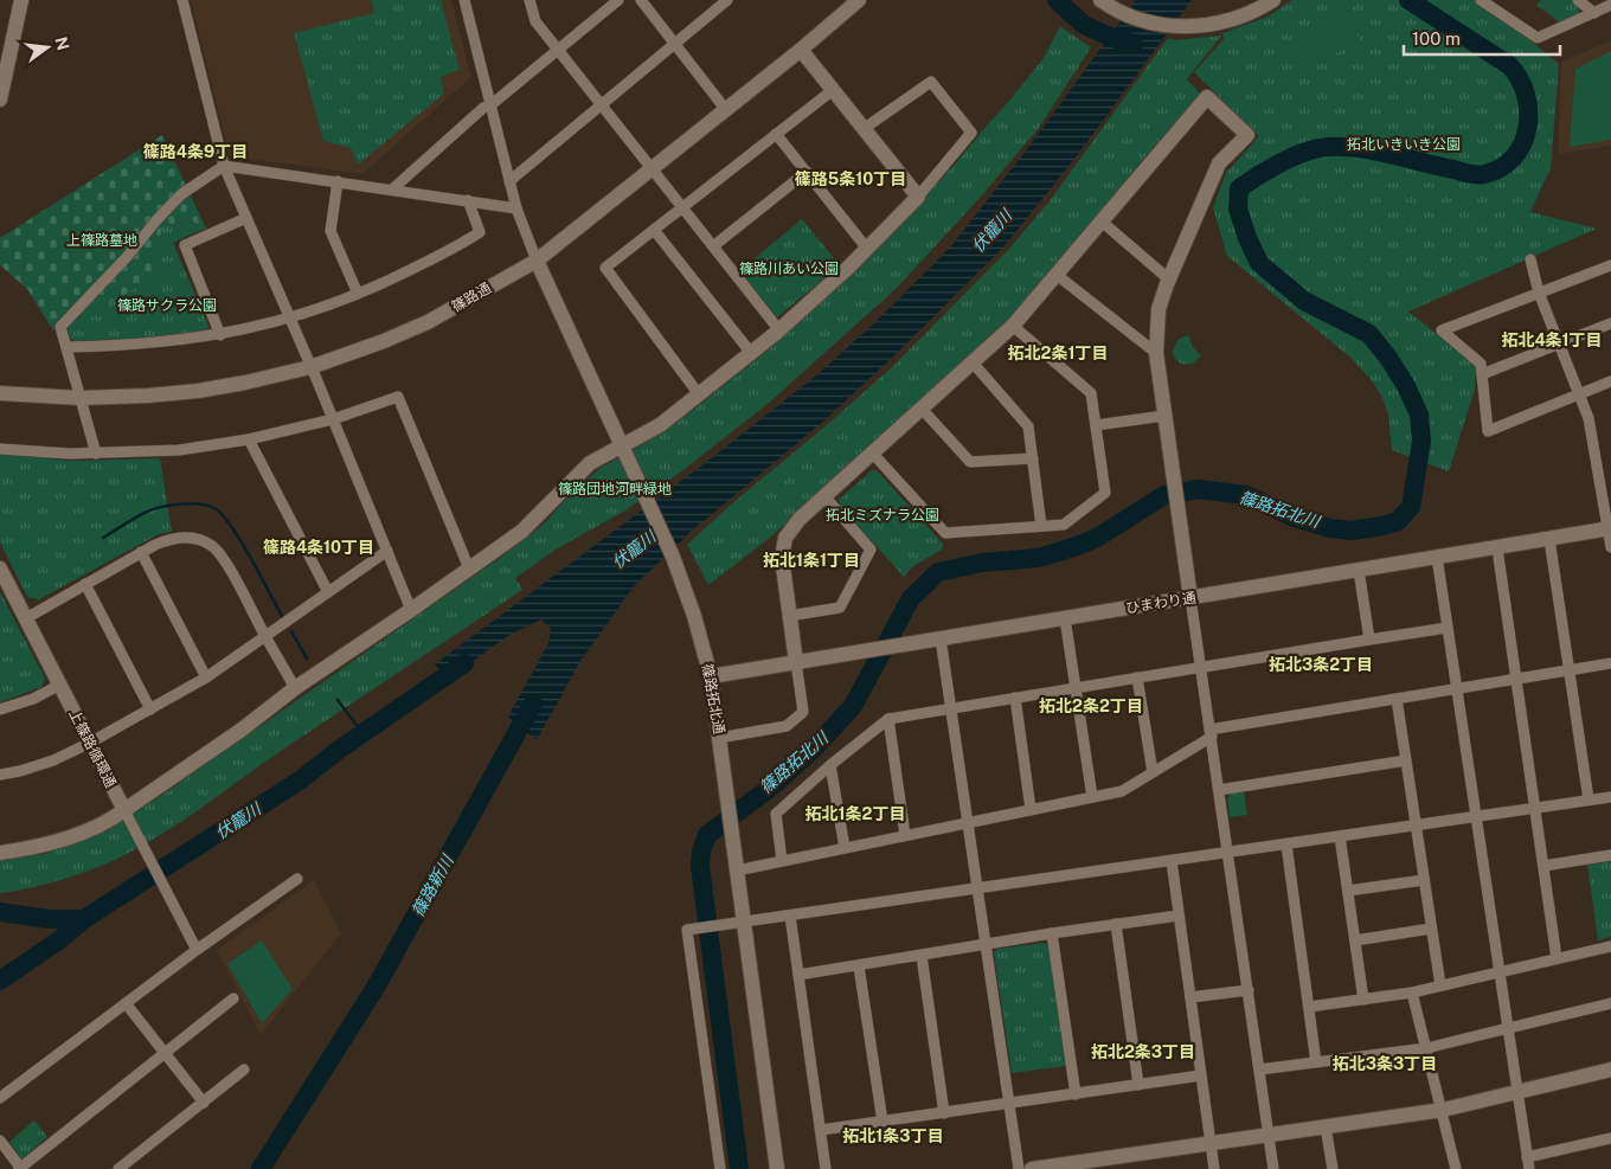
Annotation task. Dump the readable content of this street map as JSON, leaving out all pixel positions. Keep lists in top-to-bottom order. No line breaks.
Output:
{"streets":{"street":["篠路通","ひまわり通","篠路拓北通","上篠路循環通"]},"crossings":[["篠路通","篠路拓北通"],["ひまわり通","篠路拓北通"]],"districts":["篠路4条9丁目","篠路5条10丁目","拓北4条1丁目","拓北2条1丁目","篠路4条10丁目","拓北1条1丁目","拓北3条2丁目","拓北2条2丁目","拓北1条2丁目","拓北2条3丁目","拓北3条3丁目","拓北1条3丁目"],"water":["伏籠川","篠路拓北川","篠路新川"],"parks":["拓北いきいき公園","上篠路墓地","篠路川あい公園","篠路サクラ公園","篠路団地河畔緑地","拓北ミズナラ公園"],"scale_bar":"100 m","north":"right"}
